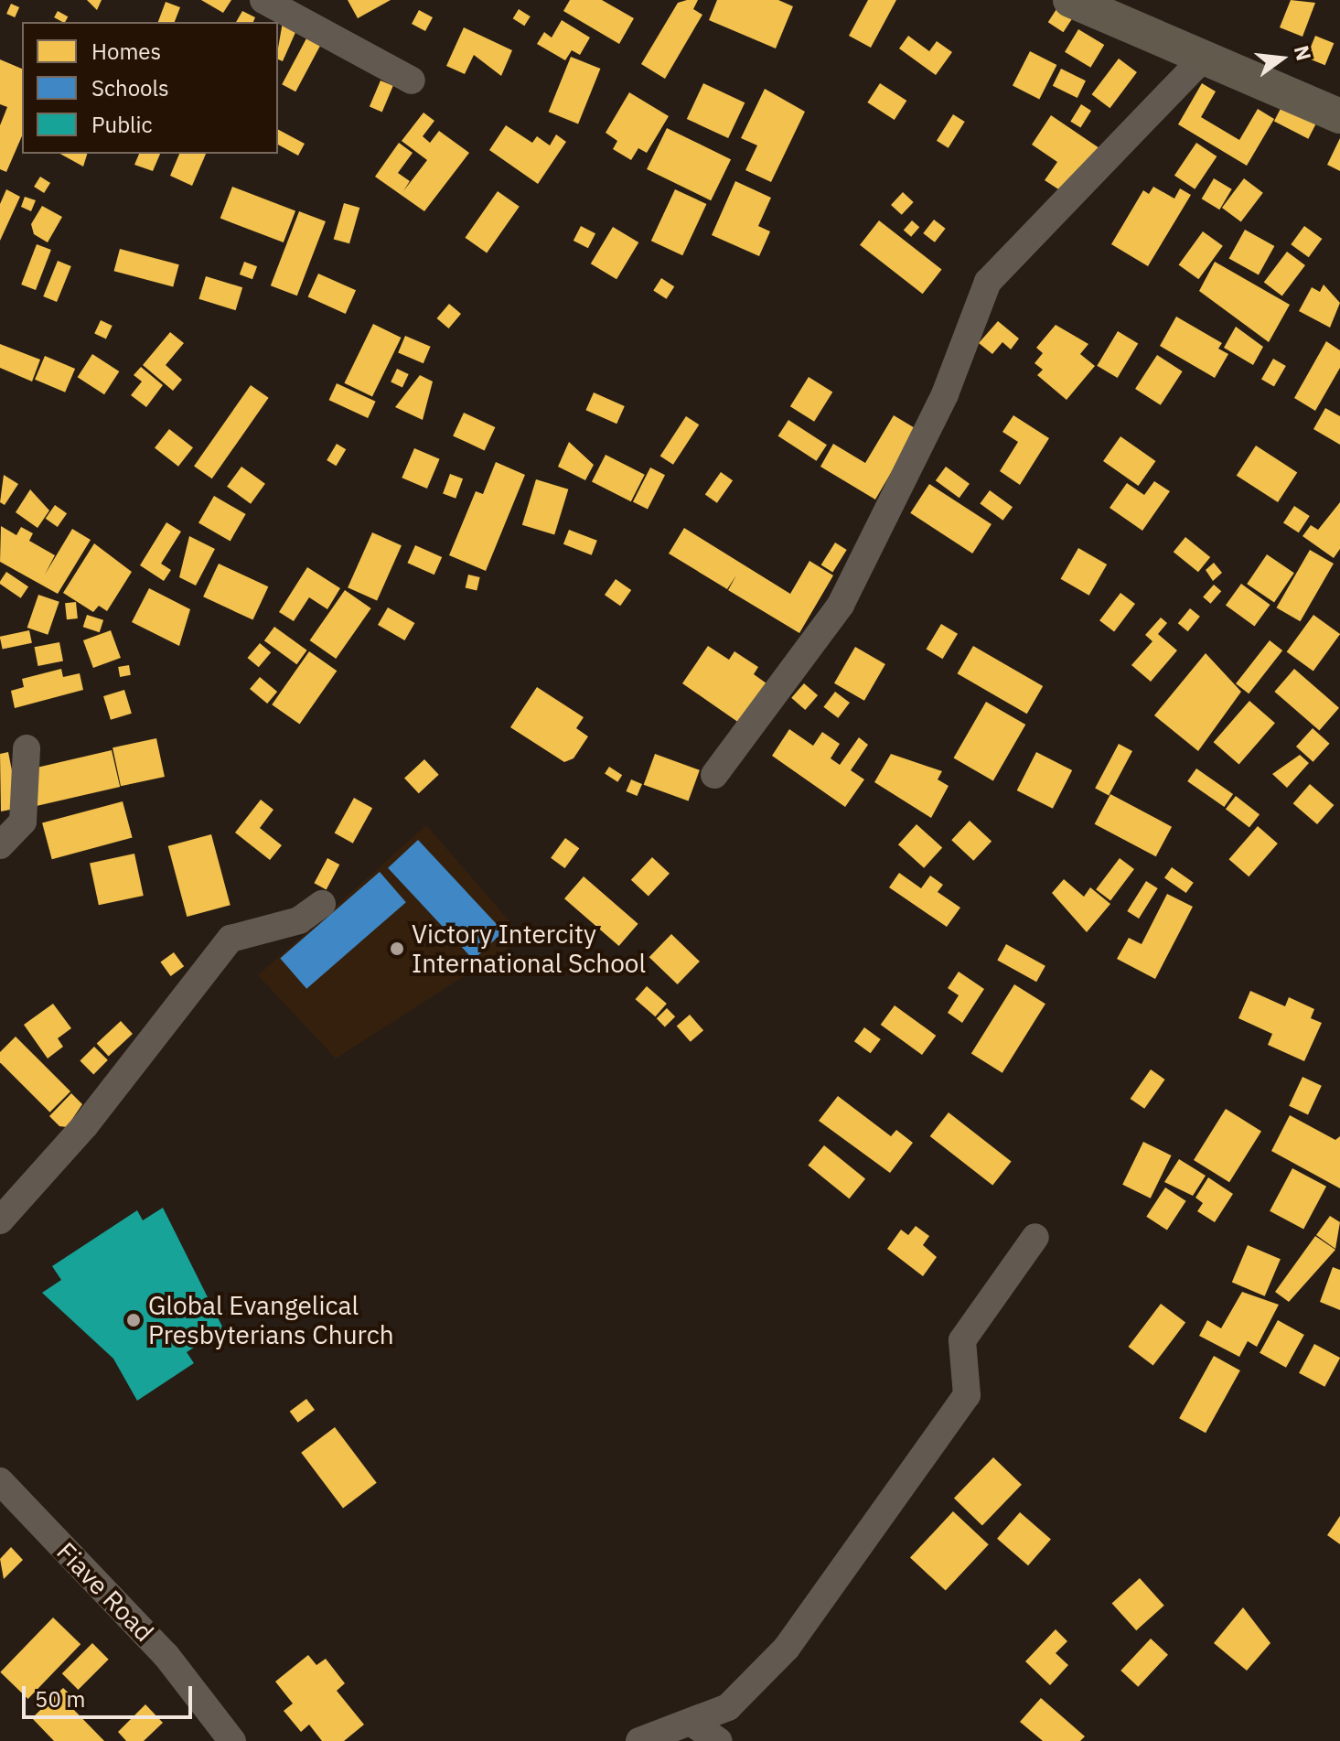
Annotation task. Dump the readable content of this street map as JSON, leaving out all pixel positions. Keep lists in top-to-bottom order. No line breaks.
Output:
{"streets":{"street":["Fiave Road"]},"places":["Victory Intercity International School","Global Evangelical Presbyterians Church"],"legend":["Homes","Schools","Public"],"scale_bar":"50 m","north":"right"}
